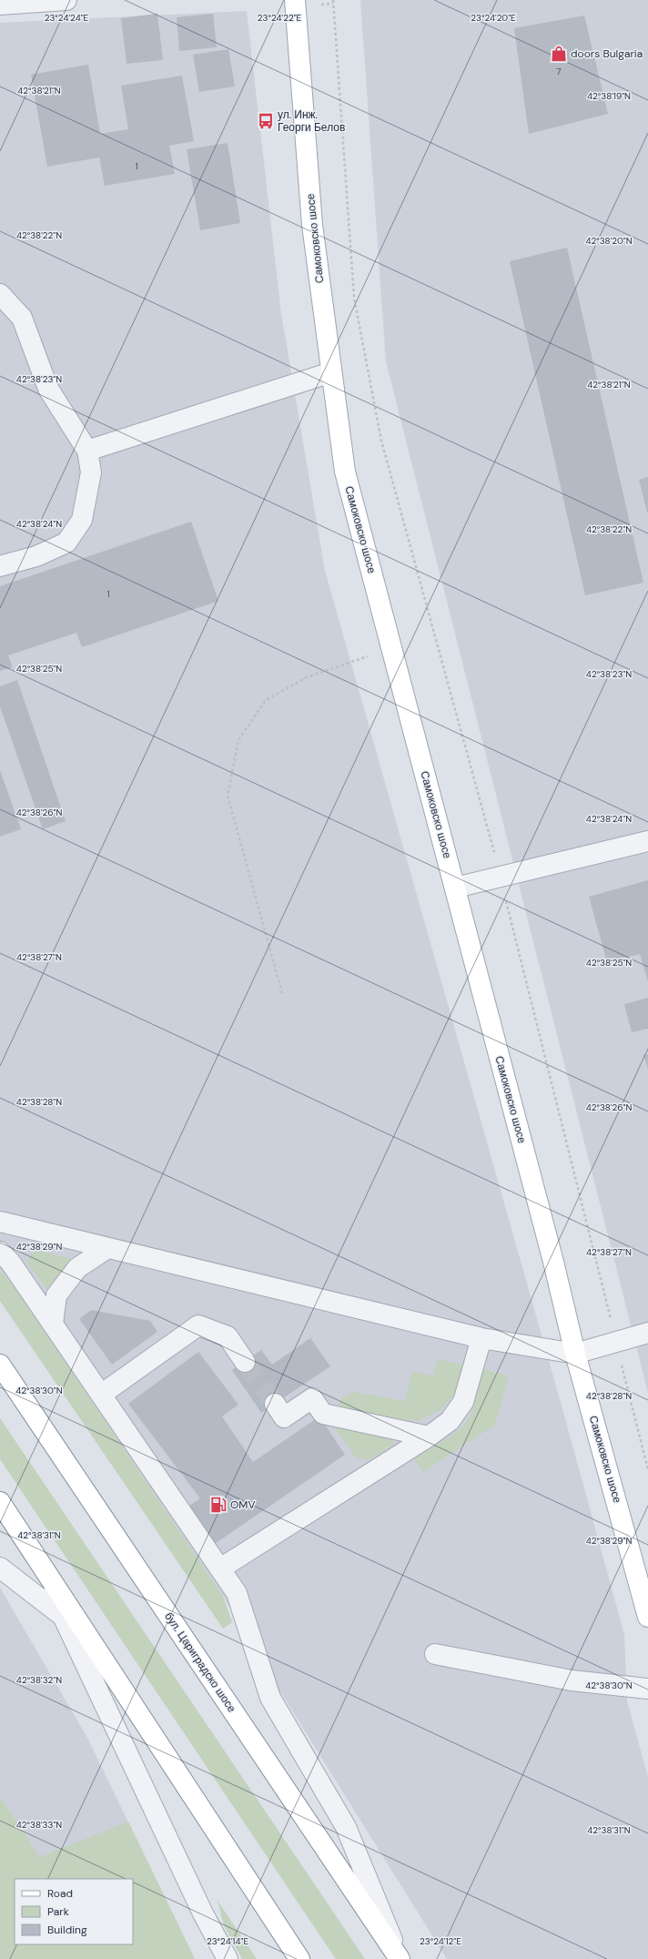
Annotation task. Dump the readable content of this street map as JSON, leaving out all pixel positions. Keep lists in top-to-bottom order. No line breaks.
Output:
{"streets":{"main road":["Самоковско шосе","бул. Цариградско шосе"]},"places":{"shop":["doors Bulgaria"],"bus stop":["ул. Инж. Георги Белов"],"fuel station":["OMV"]},"house_numbers":["7","1","1"],"legend":["Road","Park","Building"],"coordinates":["23°24'24\"E","23°24'22\"E","23°24'20\"E","42°38'21\"N","42°38'19\"N","42°38'22\"N","42°38'20\"N","42°38'23\"N","42°38'24\"N","42°38'25\"N","42°38'26\"N","42°38'27\"N","42°38'28\"N","42°38'29\"N","42°38'30\"N","42°38'31\"N","42°38'32\"N","42°38'33\"N","23°24'14\"E","23°24'12\"E"]}
